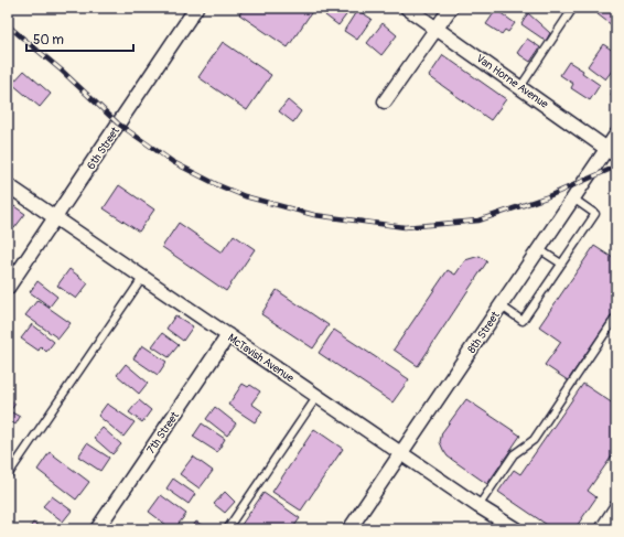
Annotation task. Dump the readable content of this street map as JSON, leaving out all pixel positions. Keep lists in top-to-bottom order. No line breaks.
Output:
{"streets":{"street":["Van Horne Avenue","6th Street","8th Street","McTavish Avenue","7th Street"]},"crossings":[["Van Horne Avenue","8th Street"],["6th Street","McTavish Avenue"],["8th Street","McTavish Avenue"],["McTavish Avenue","7th Street"]],"scale_bar":"50 m"}
